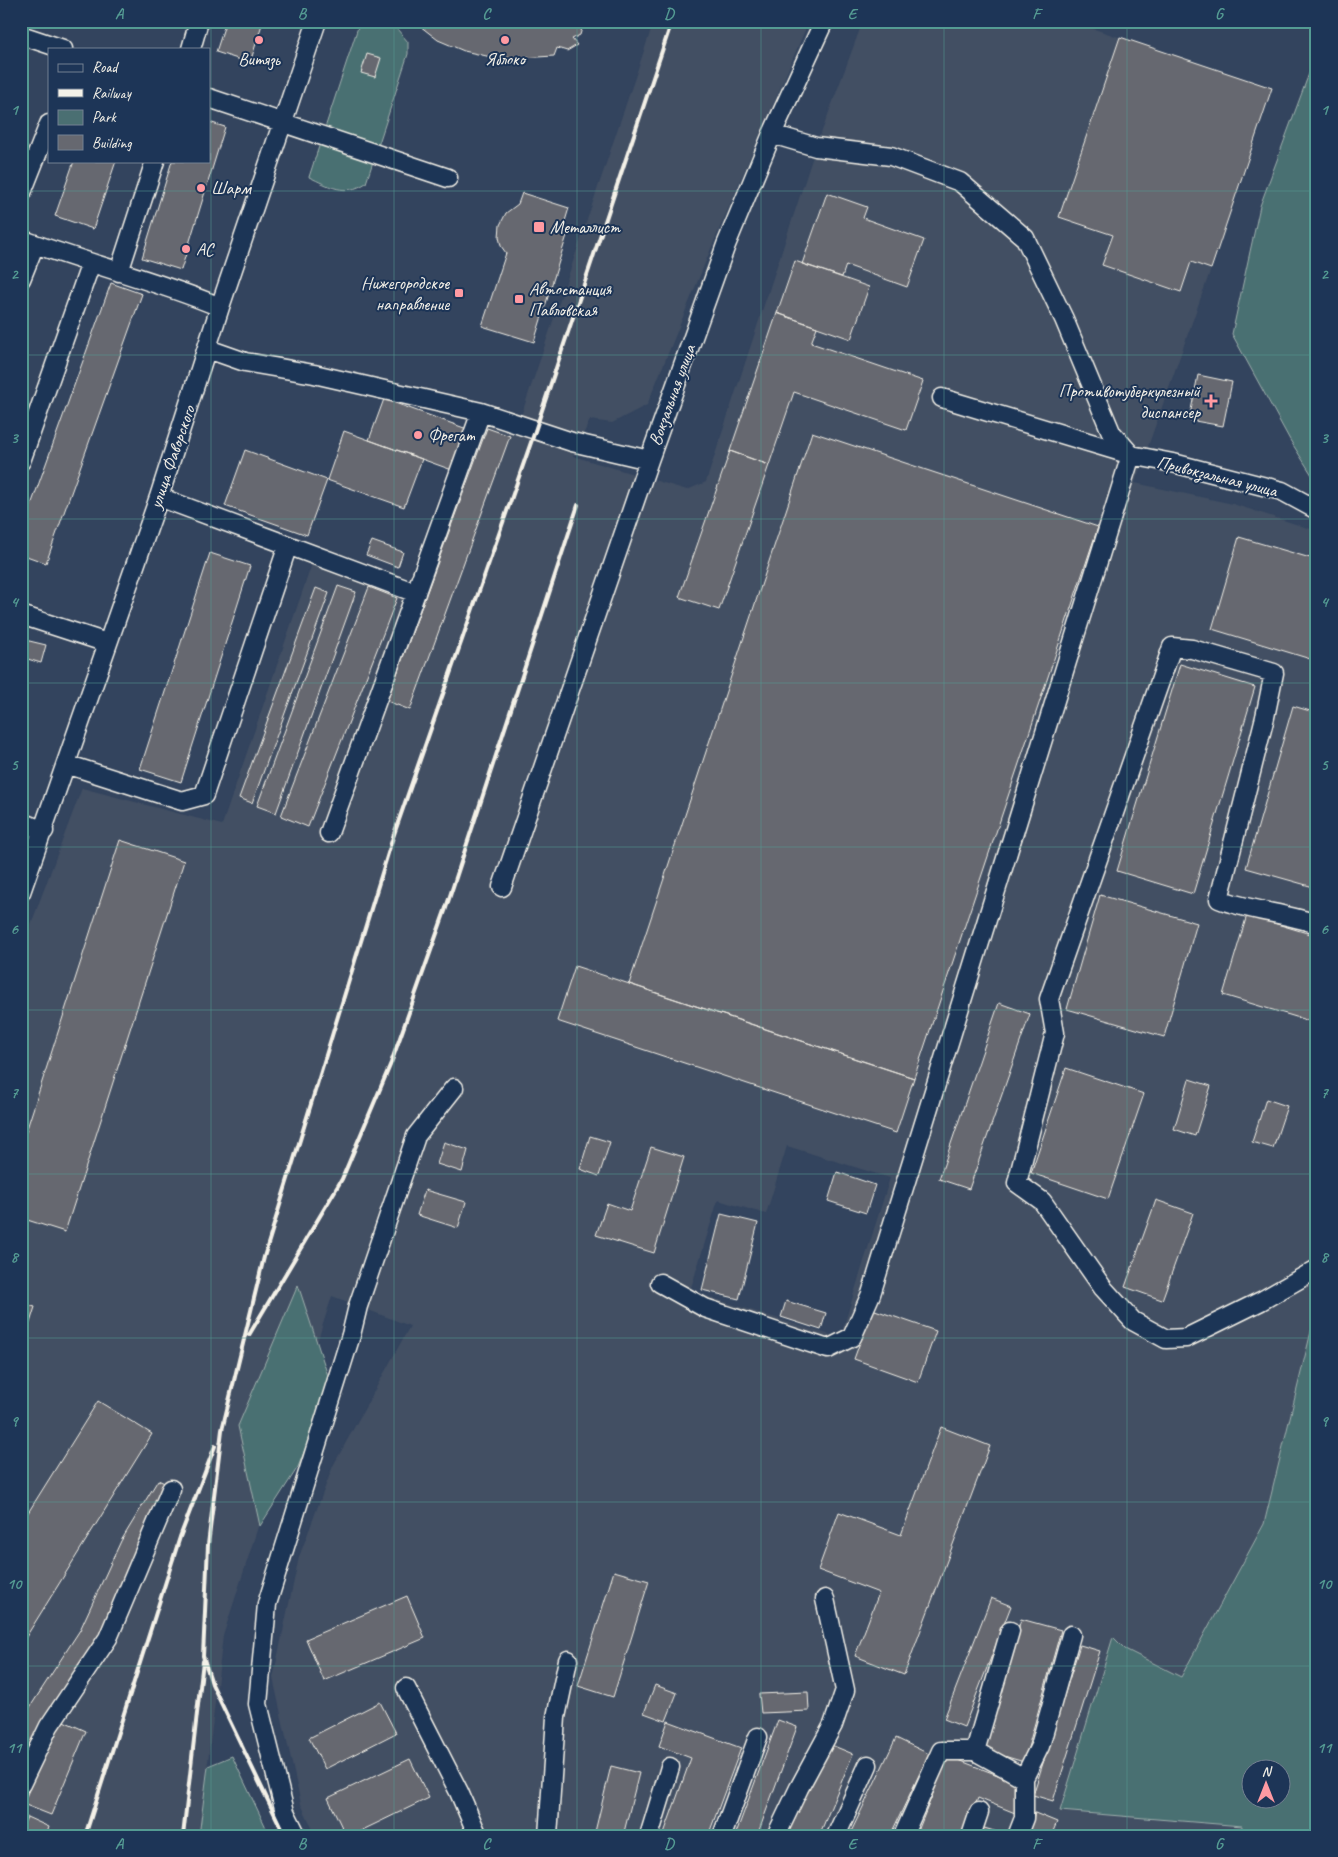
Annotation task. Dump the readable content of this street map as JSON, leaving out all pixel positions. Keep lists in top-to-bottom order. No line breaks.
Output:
{"streets":{"street":["Вокзальная улица","улица Фаворского","Привокзальная улица"]},"crossings":[["Вокзальная улица","улица Фаворского"]],"places":{"other":["Витязь","Яблоко","Шарм","АС","Фрегат"],"transit":["Металлист","Нижегородское направление","Автостанция Павловская"],"health":["Противотуберкулезный диспансер"]},"legend":["Road","Railway","Park","Building"],"north":"top","grid":{"columns":["A","B","C","D","E","F","G"],"rows":["1","2","3","4","5","6","7","8","9","10","11"]}}
